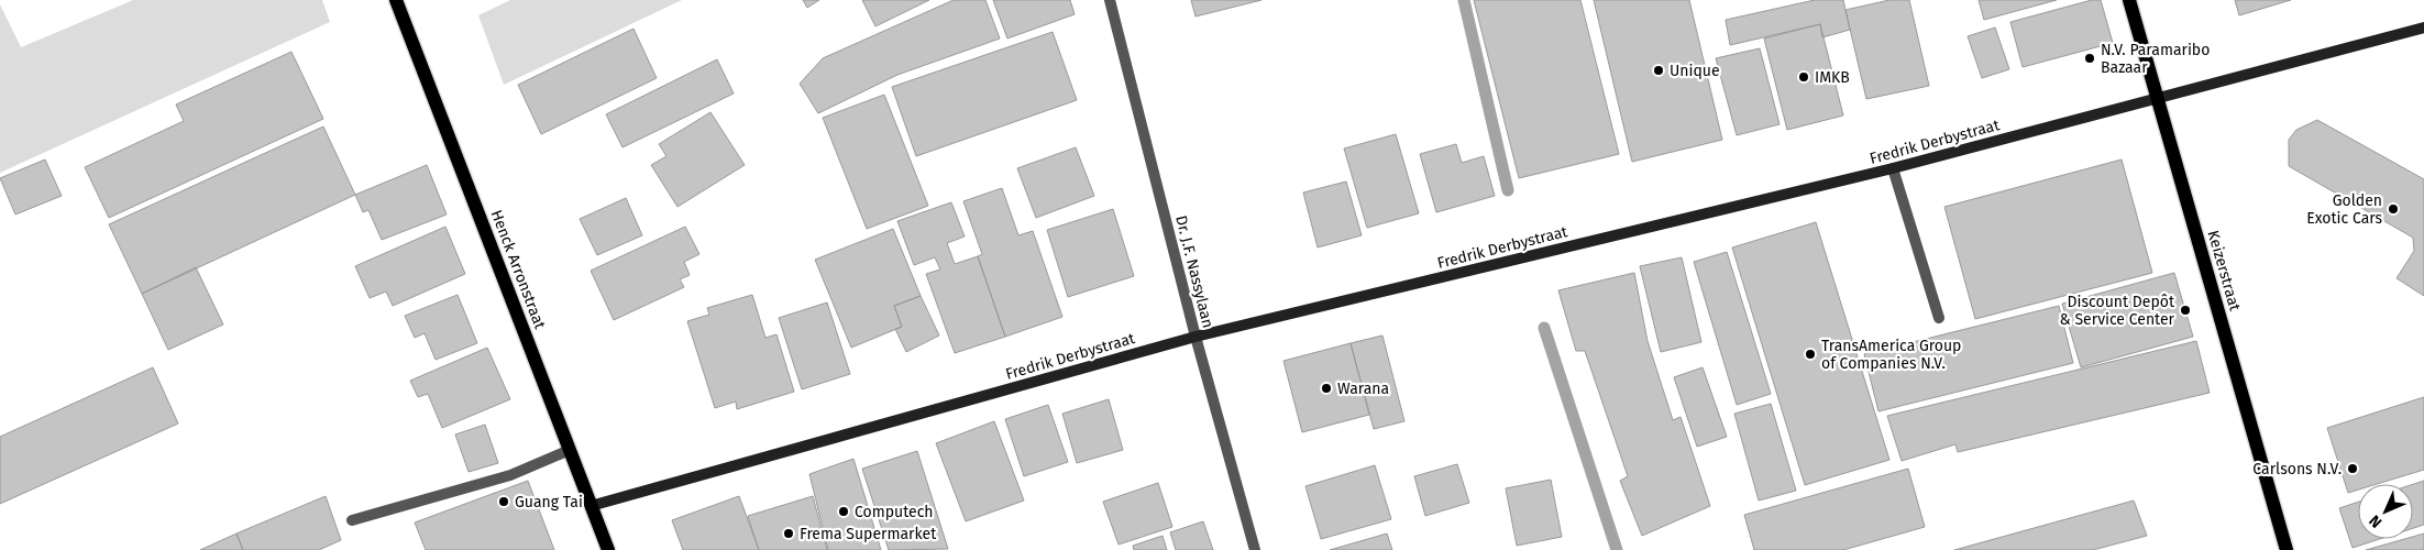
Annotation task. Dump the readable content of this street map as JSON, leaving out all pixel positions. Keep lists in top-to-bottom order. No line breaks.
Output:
{"streets":{"main road":["Fredrik Derbystraat","Henck Arronstraat","Keizerstraat"],"street":["Dr. J.F. Nassylaan"]},"crossings":[["Fredrik Derbystraat","Henck Arronstraat"],["Fredrik Derbystraat","Keizerstraat"],["Fredrik Derbystraat","Dr. J.F. Nassylaan"]],"places":["N.V. Paramaribo Bazaar","Unique","IMKB","Golden Exotic Cars","Discount Depôt & Service Center","TransAmerica Group of Companies N.V.","Warana","Carlsons N.V.","Guang Tai","Computech","Frema Supermarket"],"north":"bottom left"}
